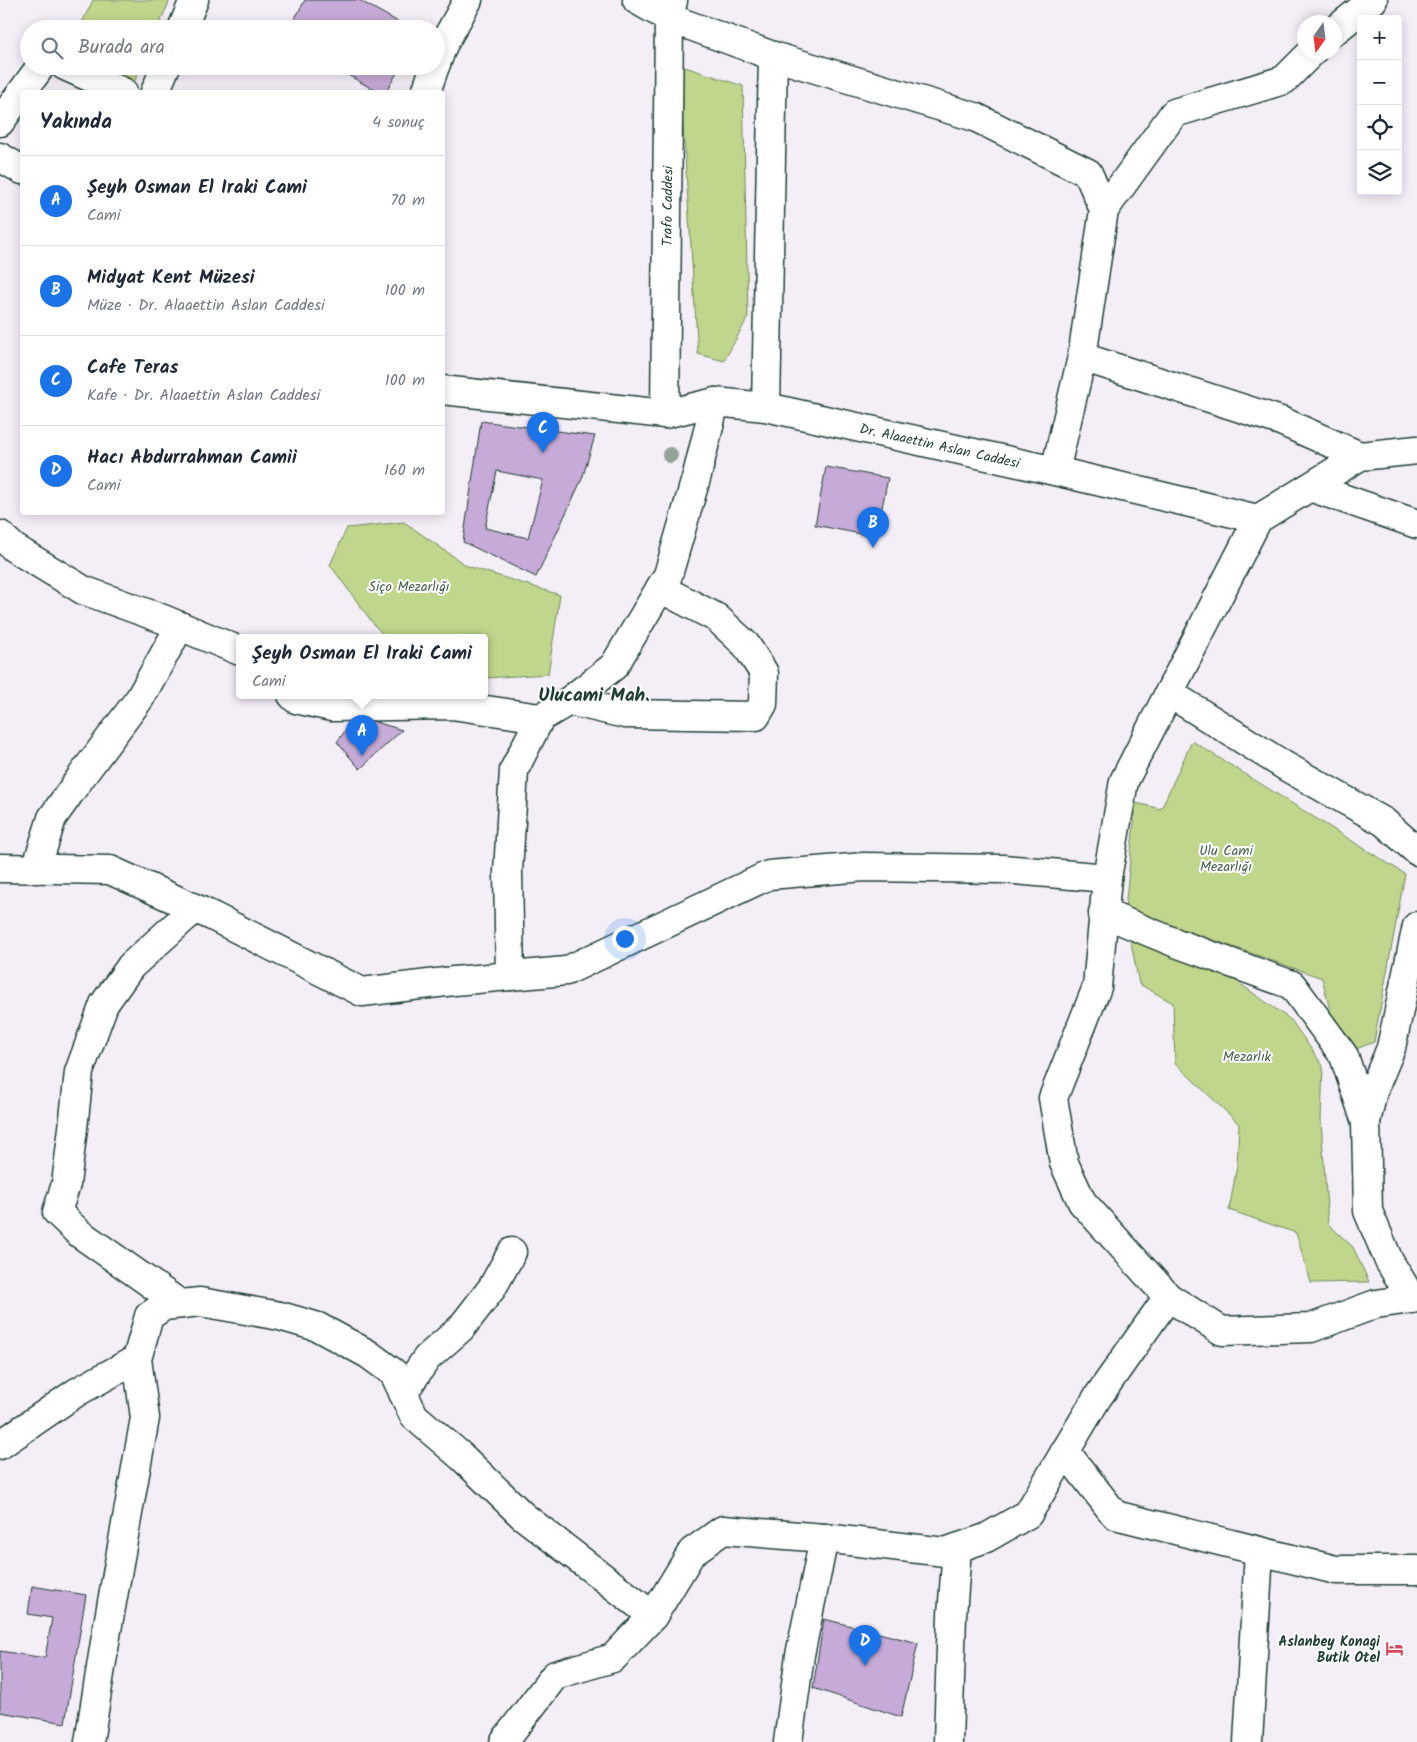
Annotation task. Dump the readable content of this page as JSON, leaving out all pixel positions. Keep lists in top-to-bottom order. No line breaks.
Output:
{"streets":{"street":["Trafo Caddesi","Dr. Alaaettin Aslan Caddesi"]},"crossings":[["Trafo Caddesi","Dr. Alaaettin Aslan Caddesi"]],"districts":["Ulucami Mah."],"parks":["Siço Mezarlığı","Ulu Cami Mezarlığı","Mezarlık"],"places":{"hotel":["Aslanbey Konagi Butik Otel"]},"north":"bottom","page":{"map_buttons":["+","−"],"search":"Burada ara","heading":["Yakında","4 sonuç"],"list":[{"mark":"A","name":"Şeyh Osman El Iraki Cami","note":"Cami","value":"70 m"},{"mark":"B","name":"Midyat Kent Müzesi","note":"Müze · Dr. Alaaettin Aslan Caddesi","value":"100 m"},{"mark":"C","name":"Cafe Teras","note":"Kafe · Dr. Alaaettin Aslan Caddesi","value":"100 m"},{"mark":"D","name":"Hacı Abdurrahman Camii","note":"Cami","value":"160 m"}],"pins":["C","B","A","D"],"popup":["Şeyh Osman El Iraki Cami","Cami"]}}
